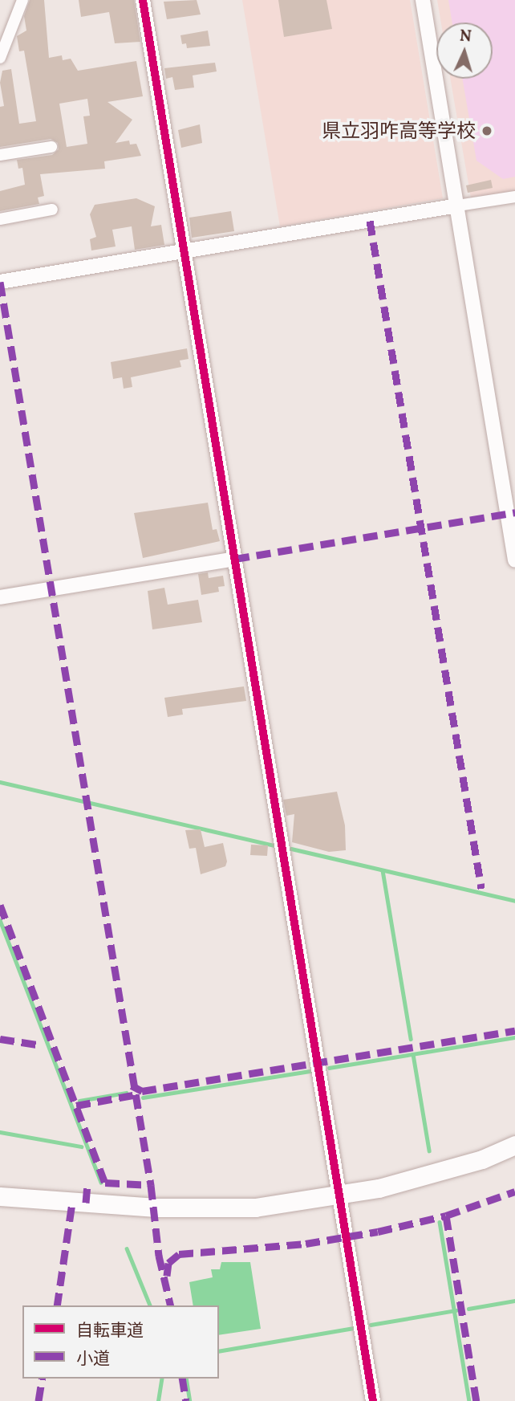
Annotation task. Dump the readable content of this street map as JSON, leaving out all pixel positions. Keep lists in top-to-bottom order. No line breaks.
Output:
{"places":["県立羽咋高等学校"],"legend":["自転車道","小道"],"north":"top"}
